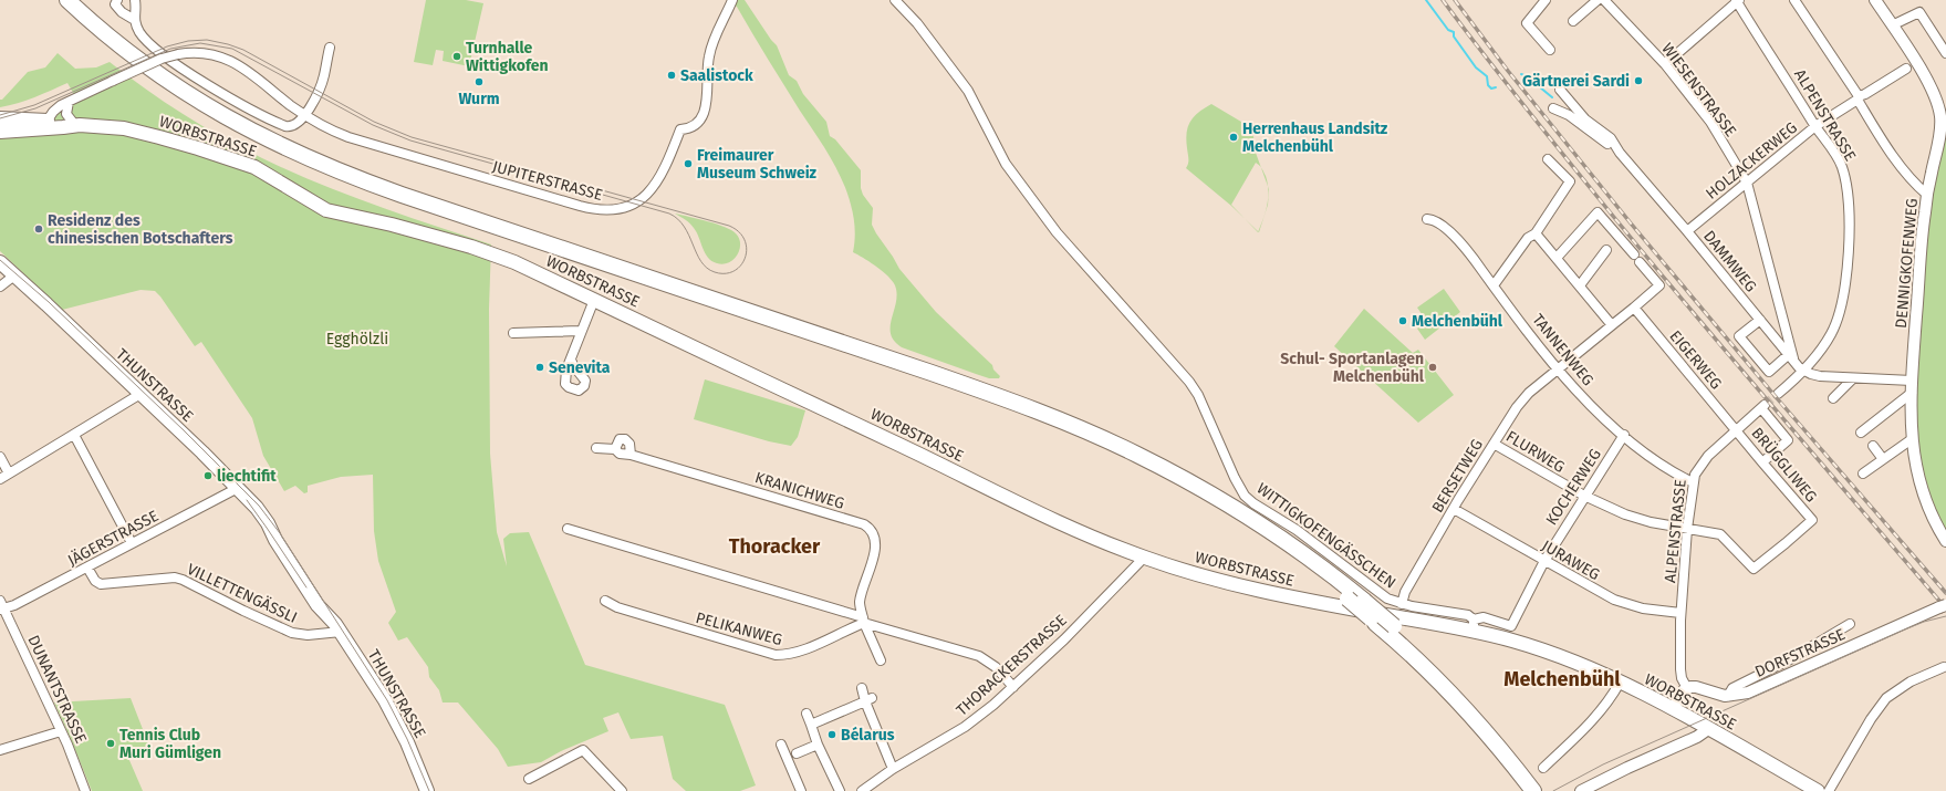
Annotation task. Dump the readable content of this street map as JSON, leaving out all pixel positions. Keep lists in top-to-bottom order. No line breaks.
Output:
{"streets":{"main road":["WORBSTRASSE","THUNSTRASSE"],"street":["WIESENSTRASSE","ALPENSTRASSE","HOLZACKERWEG","JUPITERSTRASSE","DAMMWEG","DENNIGKOFENWEG","TANNENWEG","EIGERWEG","FLURWEG","BRÜGGLIWEG","BERSETWEG","KOCHERWEG","KRANICHWEG","WITTIGKOFENGÄSSCHEN","JÄGERSTRASSE","JURAWEG","VILLETTENGÄSSLI","PELIKANWEG","DORFSTRASSE","THORACKERSTRASSE","DUNANTSTRASSE"]},"crossings":[["WIESENSTRASSE","HOLZACKERWEG"],["WIESENSTRASSE","DAMMWEG"],["ALPENSTRASSE","HOLZACKERWEG"],["ALPENSTRASSE","DAMMWEG"],["ALPENSTRASSE","TANNENWEG"],["ALPENSTRASSE","EIGERWEG"],["ALPENSTRASSE","FLURWEG"],["ALPENSTRASSE","BRÜGGLIWEG"],["ALPENSTRASSE","JURAWEG"],["ALPENSTRASSE","DORFSTRASSE"],["WORBSTRASSE","JUPITERSTRASSE"],["WORBSTRASSE","KOCHERWEG"],["WORBSTRASSE","THORACKERSTRASSE"],["HOLZACKERWEG","DAMMWEG"],["DAMMWEG","DENNIGKOFENWEG"],["TANNENWEG","BERSETWEG"],["TANNENWEG","KOCHERWEG"],["EIGERWEG","BRÜGGLIWEG"],["THUNSTRASSE","JÄGERSTRASSE"],["THUNSTRASSE","VILLETTENGÄSSLI"],["FLURWEG","BRÜGGLIWEG"],["FLURWEG","BERSETWEG"],["FLURWEG","KOCHERWEG"],["BERSETWEG","WITTIGKOFENGÄSSCHEN"],["BERSETWEG","JURAWEG"],["KOCHERWEG","JURAWEG"],["KRANICHWEG","PELIKANWEG"],["JÄGERSTRASSE","VILLETTENGÄSSLI"],["JÄGERSTRASSE","DUNANTSTRASSE"]],"districts":["Thoracker","Melchenbühl"],"parks":["Egghölzli"],"places":["Turnhalle Wittigkofen","Saalistock","Gärtnerei Sardi","Wurm","Herrenhaus Landsitz Melchenbühl","Freimaurer Museum Schweiz","Residenz des chinesischen Botschafters","Melchenbühl","Senevita","Schul- Sportanlagen Melchenbühl","liechtifit","Bélarus","Tennis Club Muri Gümligen"]}
